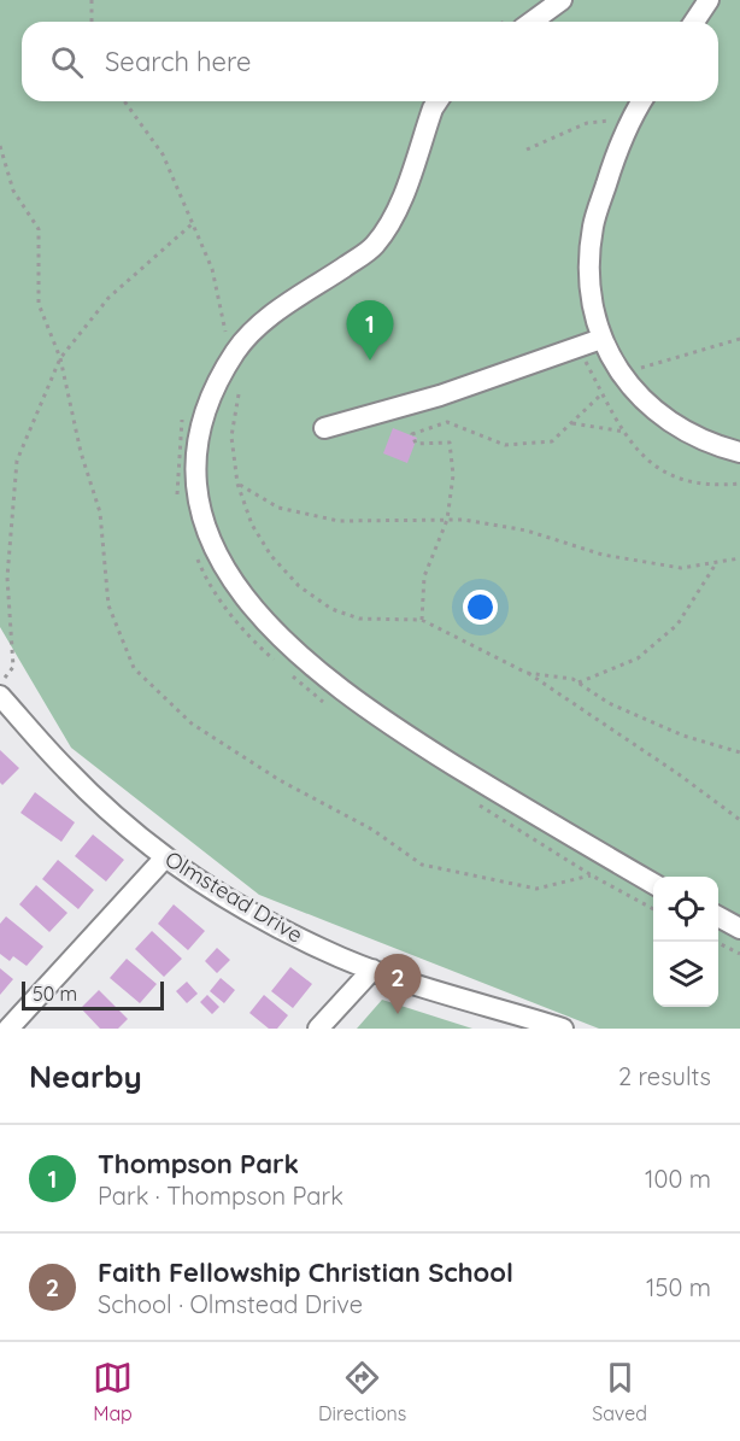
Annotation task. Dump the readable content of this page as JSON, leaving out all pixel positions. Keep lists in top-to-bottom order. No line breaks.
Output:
{"streets":{"street":["Olmstead Drive"]},"scale_bar":"50 m","page":{"search":"Search here","pins":["1","2"],"scale":"50 m","heading":["Nearby","2 results"],"list":[{"mark":"1","name":"Thompson Park","note":"Park · Thompson Park","value":"100 m"},{"mark":"2","name":"Faith Fellowship Christian School","note":"School · Olmstead Drive","value":"150 m"}],"nav":["Map","Directions","Saved"]}}
